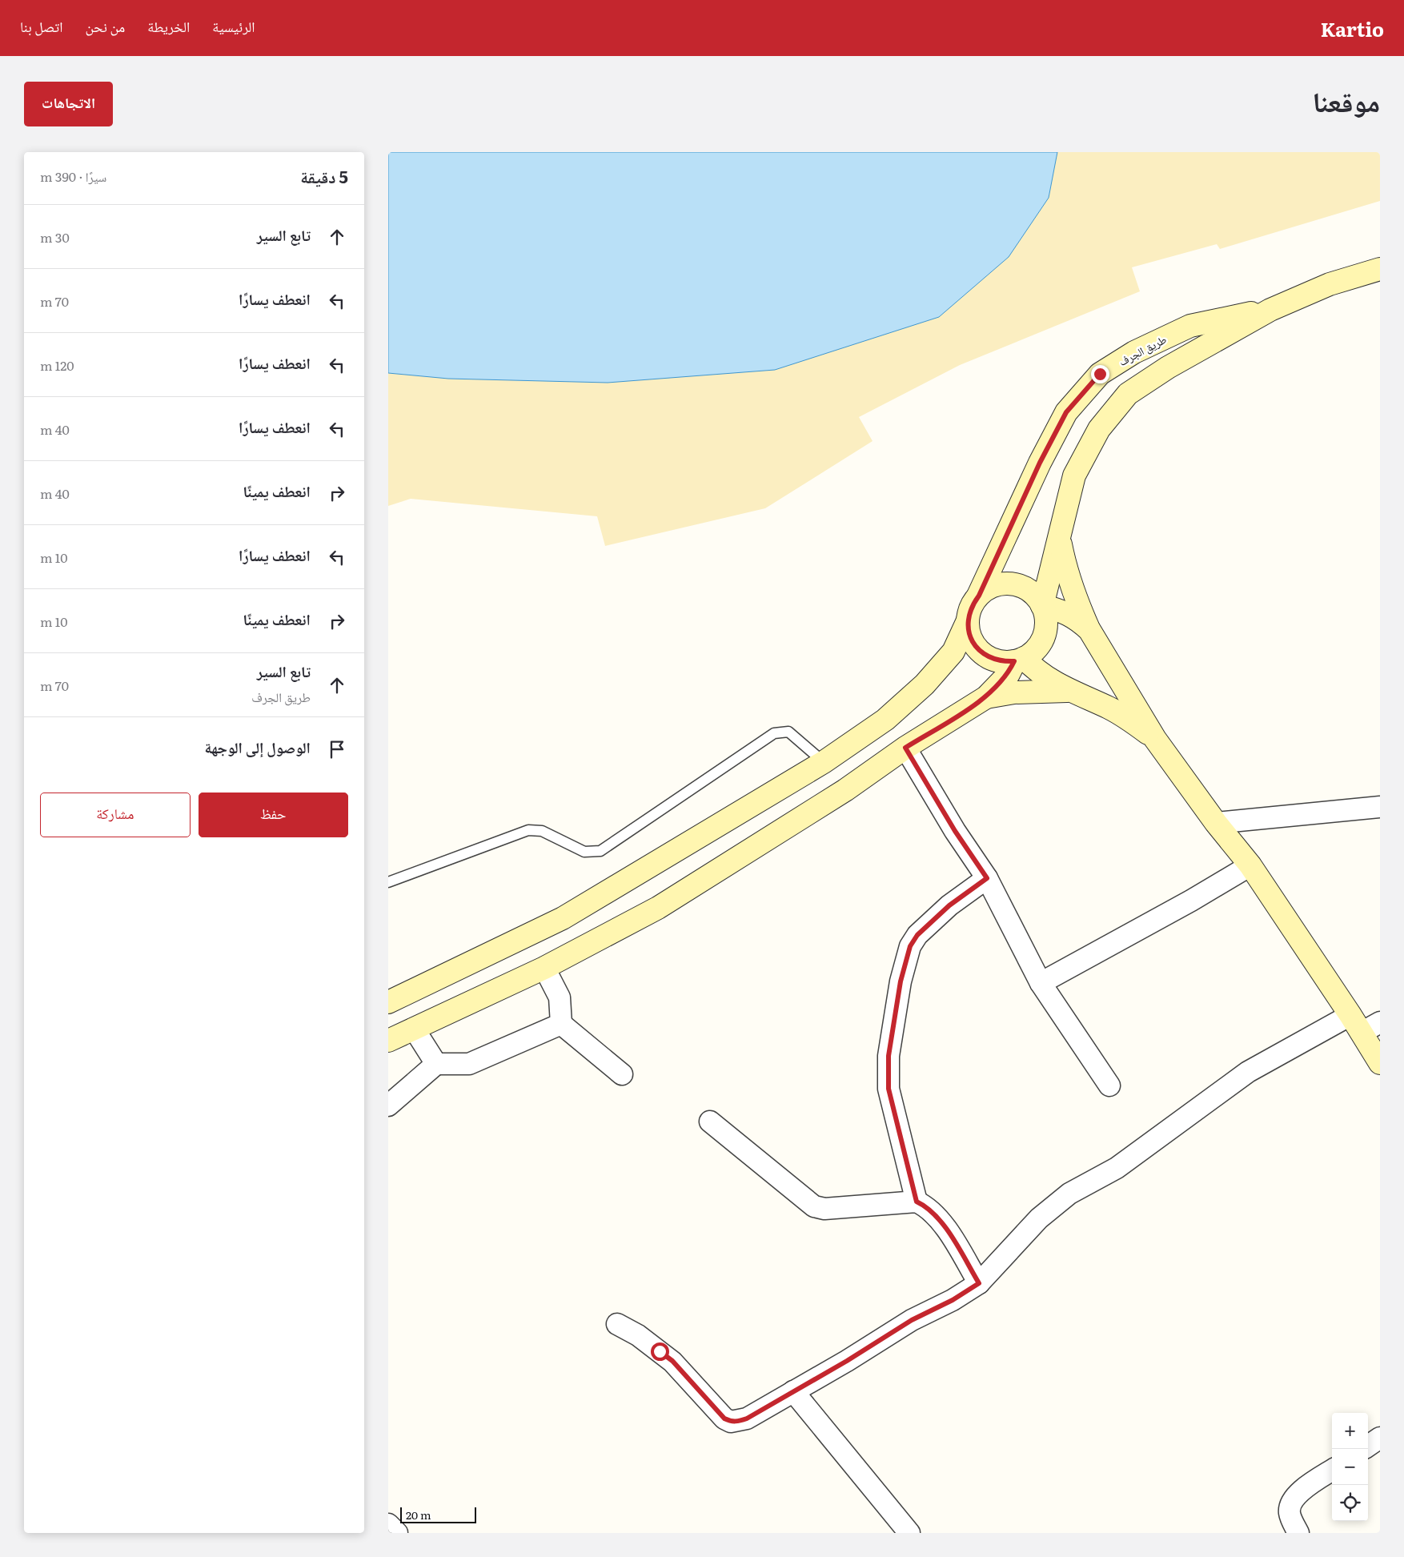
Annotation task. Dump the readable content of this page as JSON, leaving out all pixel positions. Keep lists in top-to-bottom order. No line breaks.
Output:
{"streets":{"main road":["طريق الجرف"]},"scale_bar":"20 m","page":{"header":"Kartio","nav":["الرئيسية","الخريطة","من نحن","اتصل بنا"],"title":"موقعنا","buttons":["الاتجاهات",["حفظ","مشاركة"]],"heading":["5 دقيقة","سيرًا · 390 m"],"list":[["تابع السير","30 m"],["انعطف يسارًا","70 m"],["انعطف يسارًا","120 m"],["انعطف يسارًا","40 m"],["انعطف يمينًا","40 m"],["انعطف يسارًا","10 m"],["انعطف يمينًا","10 m"],["تابع السير","طريق الجرف","70 m"],"الوصول إلى الوجهة"],"map_buttons":["+","−"],"scale":"20 m"}}
